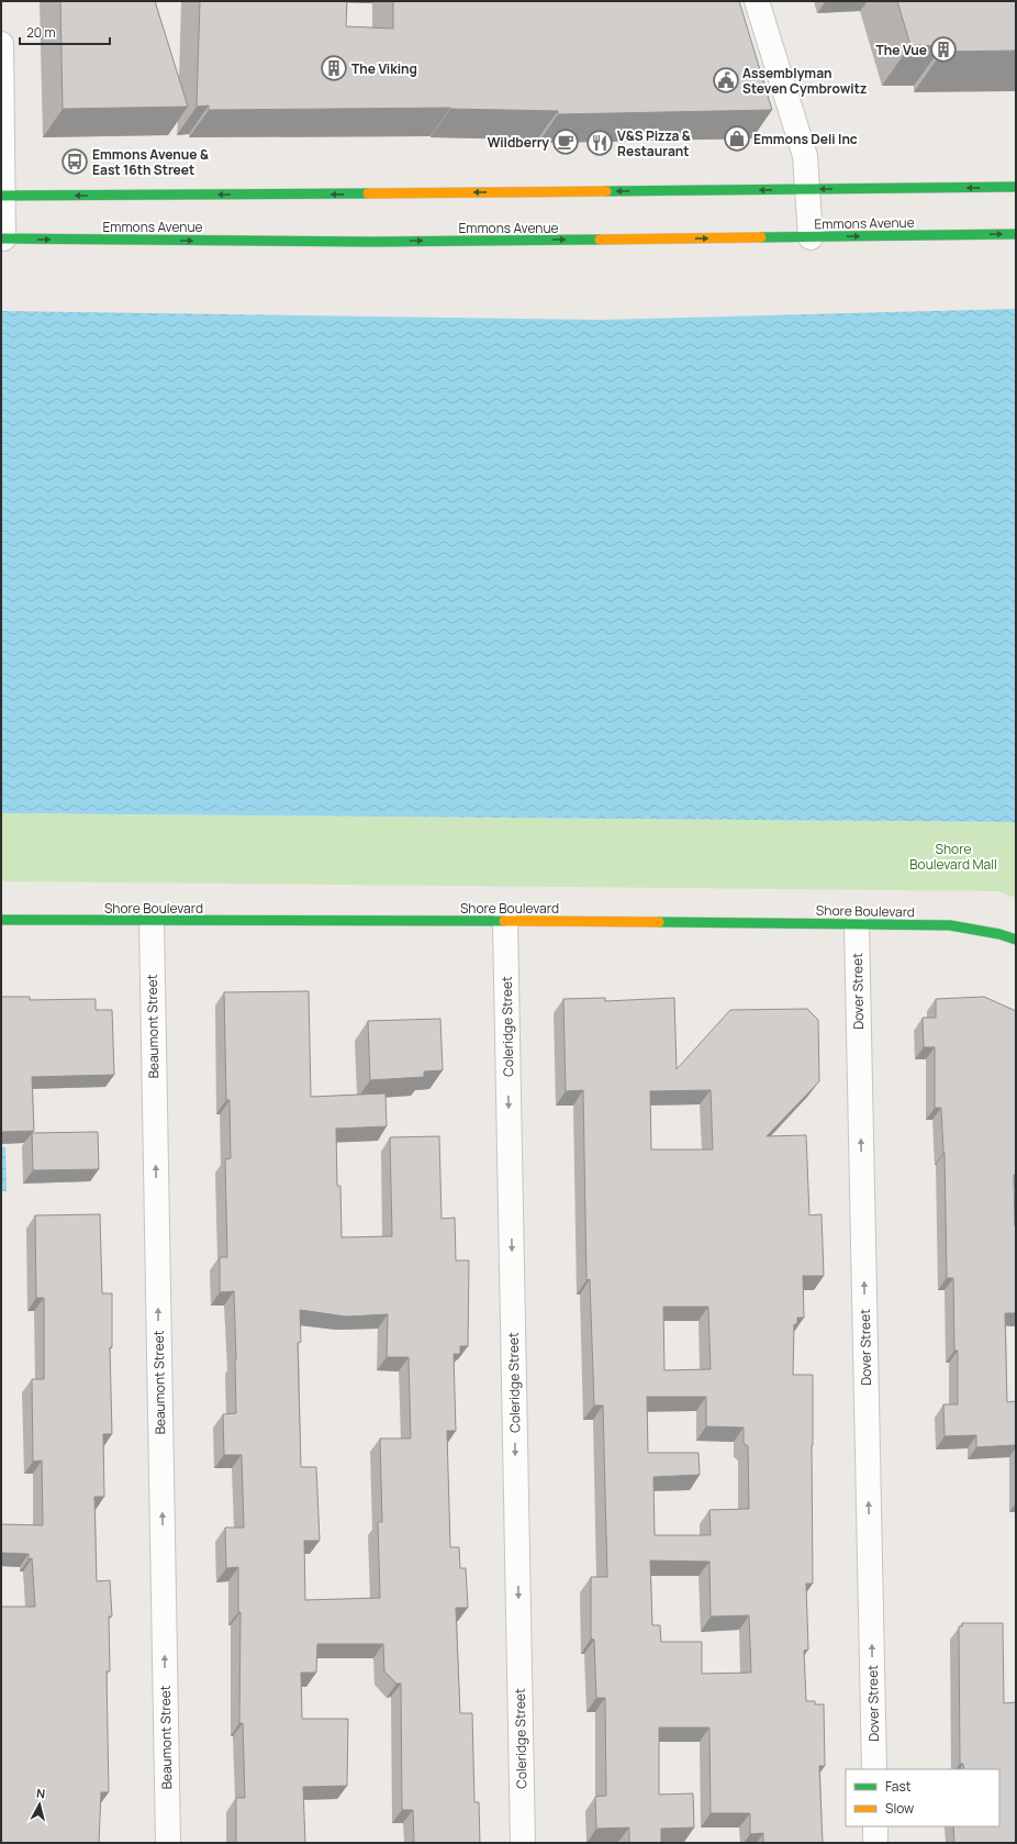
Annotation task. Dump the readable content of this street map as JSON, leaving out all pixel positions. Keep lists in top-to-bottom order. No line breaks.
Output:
{"streets":{"main road":["Emmons Avenue","Shore Boulevard"],"street":["Dover Street","Beaumont Street","Coleridge Street"]},"crossings":[["Shore Boulevard","Dover Street"],["Shore Boulevard","Beaumont Street"],["Shore Boulevard","Coleridge Street"]],"one_way":["Dover Street","Beaumont Street","Coleridge Street"],"parks":["Shore Boulevard Mall"],"places":{"building":["The Vue","The Viking"],"public building":["Assemblyman Steven Cymbrowitz"],"shop":["Emmons Deli Inc"],"cafe":["Wildberry"],"restaurant":["V&S Pizza & Restaurant"],"bus stop":["Emmons Avenue & East 16th Street"]},"legend":["Fast","Slow"],"scale_bar":"20 m","north":"top"}
